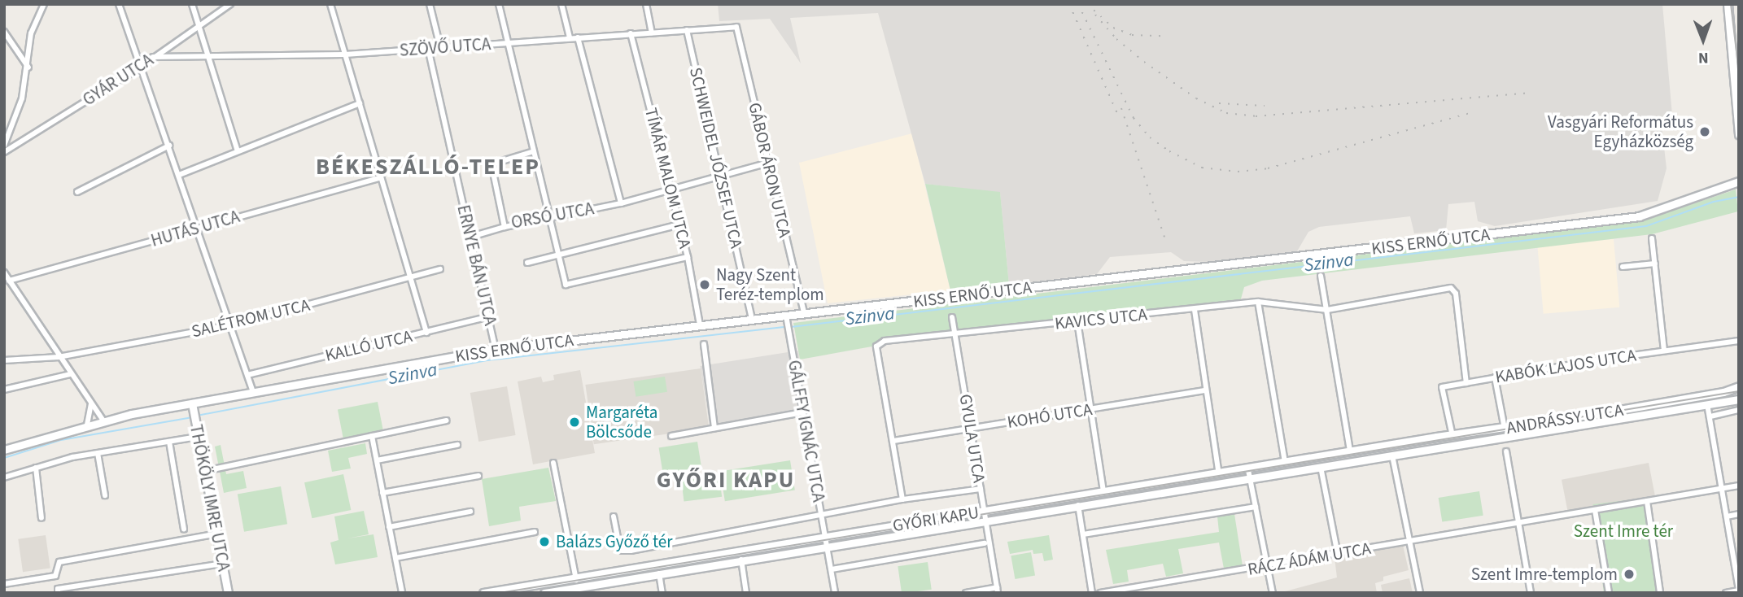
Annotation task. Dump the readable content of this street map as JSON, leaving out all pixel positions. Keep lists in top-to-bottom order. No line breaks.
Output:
{"streets":{"street":["SZÖVŐ UTCA","GYÁR UTCA","SCHWEIDEL JÓZSEF UTCA","GÁBOR ÁRON UTCA","TÍMÁR MALOM UTCA","ORSÓ UTCA","HUTÁS UTCA","KISS ERNŐ UTCA","ERNYE BÁN UTCA","SALÉTROM UTCA","KAVICS UTCA","KALLÓ UTCA","KABÓK LAJOS UTCA","KOHÓ UTCA","ANDRÁSSY UTCA","GÁLFFY IGNÁC UTCA","GYULA UTCA","THÖKÖLY IMRE UTCA","GYŐRI KAPU","RÁCZ ÁDÁM UTCA"]},"crossings":[["SZÖVŐ UTCA","GYÁR UTCA"],["SZÖVŐ UTCA","SCHWEIDEL JÓZSEF UTCA"],["SZÖVŐ UTCA","GÁBOR ÁRON UTCA"],["SZÖVŐ UTCA","TÍMÁR MALOM UTCA"],["SZÖVŐ UTCA","ERNYE BÁN UTCA"],["SCHWEIDEL JÓZSEF UTCA","ORSÓ UTCA"],["SCHWEIDEL JÓZSEF UTCA","KISS ERNŐ UTCA"],["GÁBOR ÁRON UTCA","ORSÓ UTCA"],["GÁBOR ÁRON UTCA","KISS ERNŐ UTCA"],["TÍMÁR MALOM UTCA","ORSÓ UTCA"],["TÍMÁR MALOM UTCA","KISS ERNŐ UTCA"],["KISS ERNŐ UTCA","ERNYE BÁN UTCA"],["KISS ERNŐ UTCA","GÁLFFY IGNÁC UTCA"],["KISS ERNŐ UTCA","THÖKÖLY IMRE UTCA"],["ERNYE BÁN UTCA","KALLÓ UTCA"],["KAVICS UTCA","KABÓK LAJOS UTCA"],["KAVICS UTCA","KOHÓ UTCA"],["KAVICS UTCA","GYULA UTCA"],["KABÓK LAJOS UTCA","ANDRÁSSY UTCA"],["KOHÓ UTCA","GYULA UTCA"],["ANDRÁSSY UTCA","GYŐRI KAPU"],["GÁLFFY IGNÁC UTCA","GYŐRI KAPU"],["GYULA UTCA","GYŐRI KAPU"]],"districts":["BÉKESZÁLLÓ-TELEP","GYŐRI KAPU"],"water":["Szinva"],"parks":["Szent Imre tér"],"places":["Vasgyári Református Egyházközség","Nagy Szent Teréz-templom","Margaréta Bölcsőde","Balázs Győző tér","Szent Imre-templom"],"north":"bottom"}
